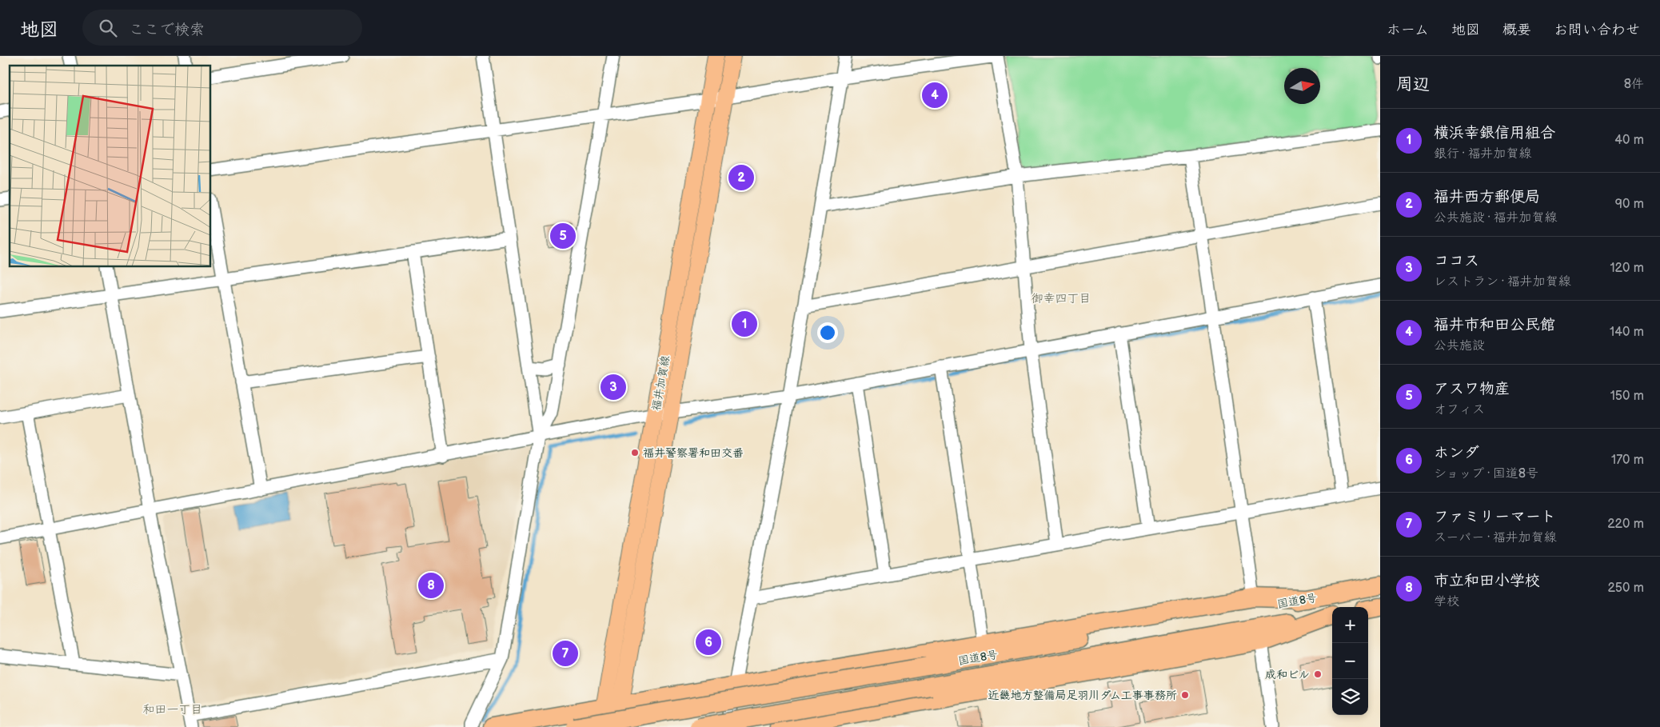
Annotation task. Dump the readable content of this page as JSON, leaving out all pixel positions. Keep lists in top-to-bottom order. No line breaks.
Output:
{"streets":{"highway":["国道8号"],"main road":["福井加賀線"]},"districts":["御幸四丁目","和田一丁目"],"places":["福井警察署和田交番","成和ビル","近畿地方整備局足羽川ダム工事事務所"],"north":"right","page":{"header":"地図","search":"ここで検索","nav":["ホーム","地図","概要","お問い合わせ"],"heading":["周辺","8件"],"pins":["4","2","5","1","3","8","6","7"],"list":[{"mark":"1","name":"横浜幸銀信用組合","note":"銀行 · 福井加賀線","value":"40 m"},{"mark":"2","name":"福井西方郵便局","note":"公共施設 · 福井加賀線","value":"90 m"},{"mark":"3","name":"ココス","note":"レストラン · 福井加賀線","value":"120 m"},{"mark":"4","name":"福井市和田公民館","note":"公共施設","value":"140 m"},{"mark":"5","name":"アスワ物産","note":"オフィス","value":"150 m"},{"mark":"6","name":"ホンダ","note":"ショップ · 国道8号","value":"170 m"},{"mark":"7","name":"ファミリーマート","note":"スーパー · 福井加賀線","value":"220 m"},{"mark":"8","name":"市立和田小学校","note":"学校","value":"250 m"}],"map_buttons":["+","−"]}}
